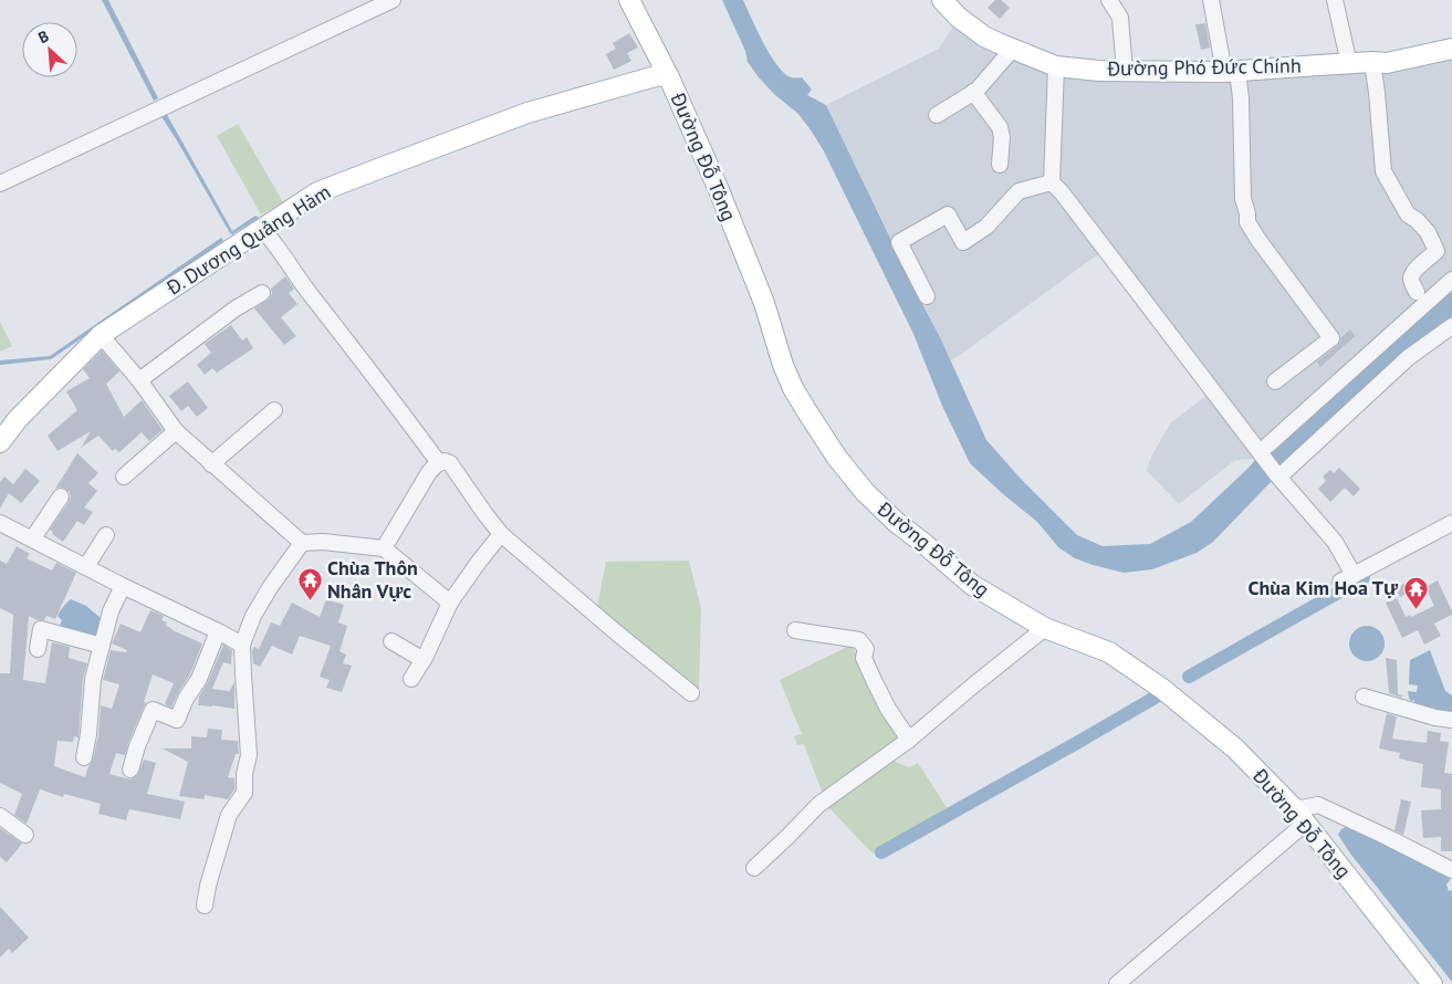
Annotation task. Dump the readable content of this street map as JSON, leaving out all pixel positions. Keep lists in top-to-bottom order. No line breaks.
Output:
{"streets":{"main road":["Đường Phó Đức Chính","Đường Đỗ Tông","Đ. Dương Quảng Hàm"]},"crossings":[["Đường Đỗ Tông","Đ. Dương Quảng Hàm"]],"places":{"temple":["Chùa Thôn Nhân Vực","Chùa Kim Hoa Tự"]},"north":"top left"}
